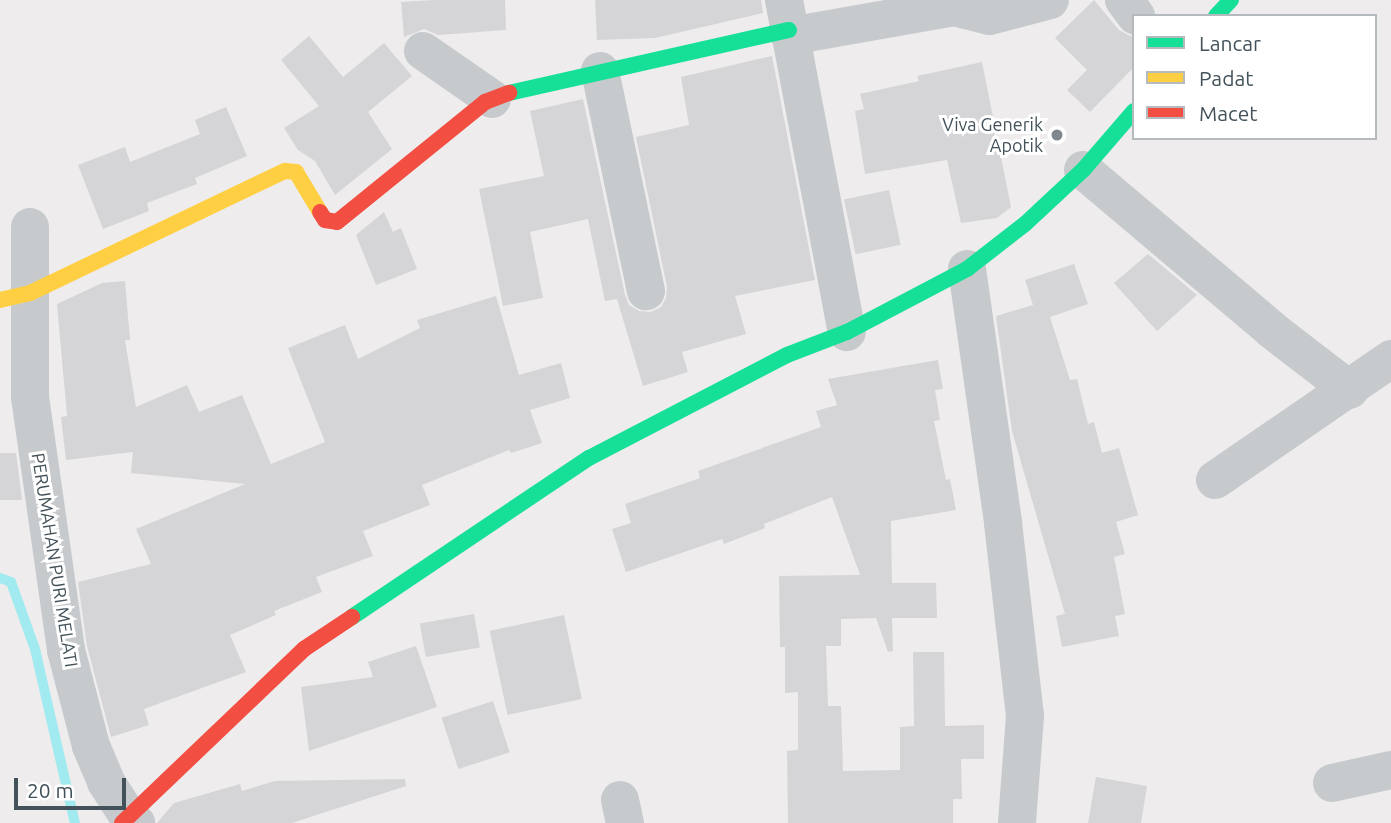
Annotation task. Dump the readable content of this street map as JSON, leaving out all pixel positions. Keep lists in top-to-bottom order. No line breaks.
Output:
{"streets":{"street":["PERUMAHAN PURI MELATI"]},"places":["Viva Generik Apotik"],"legend":["Lancar","Padat","Macet"],"scale_bar":"20 m"}
